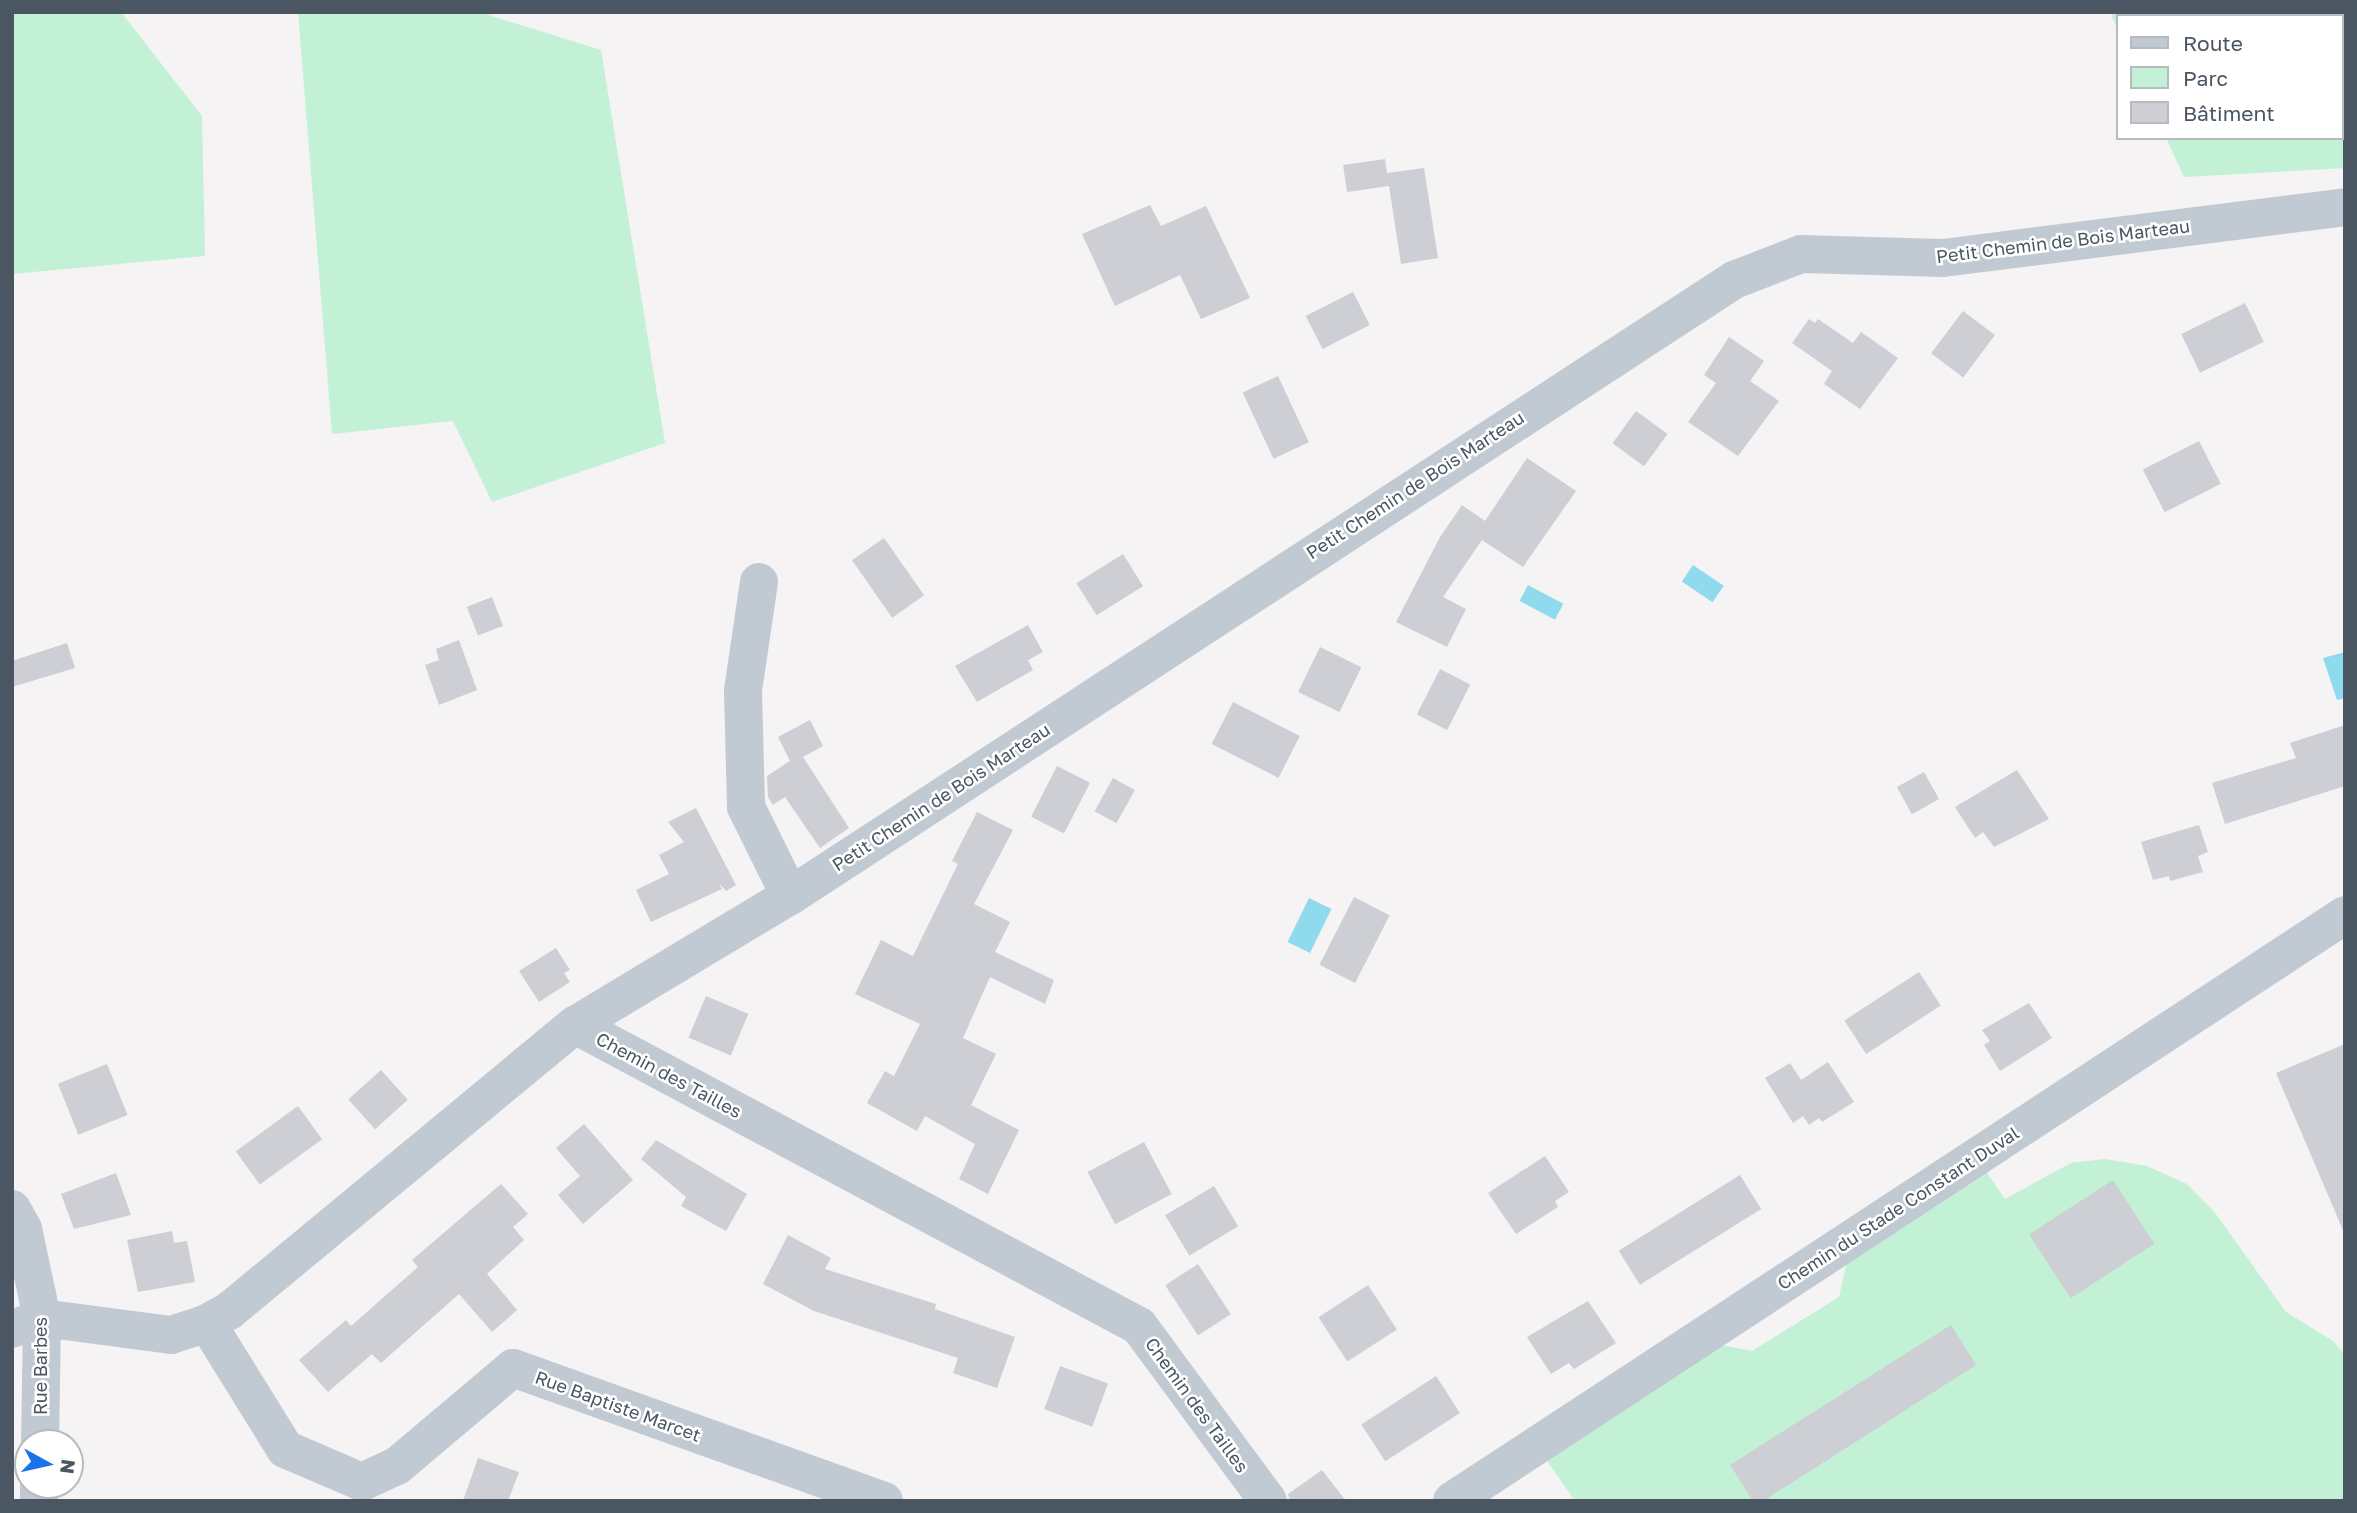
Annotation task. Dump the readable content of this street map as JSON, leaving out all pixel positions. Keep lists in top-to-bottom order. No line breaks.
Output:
{"streets":{"street":["Petit Chemin de Bois Marteau","Chemin des Tailles","Chemin du Stade Constant Duval","Rue Barbes","Rue Baptiste Marcet"]},"crossings":[["Petit Chemin de Bois Marteau","Chemin des Tailles"],["Chemin des Tailles","Rue Barbes"],["Chemin des Tailles","Rue Baptiste Marcet"]],"legend":["Route","Parc","Bâtiment"],"north":"right"}
